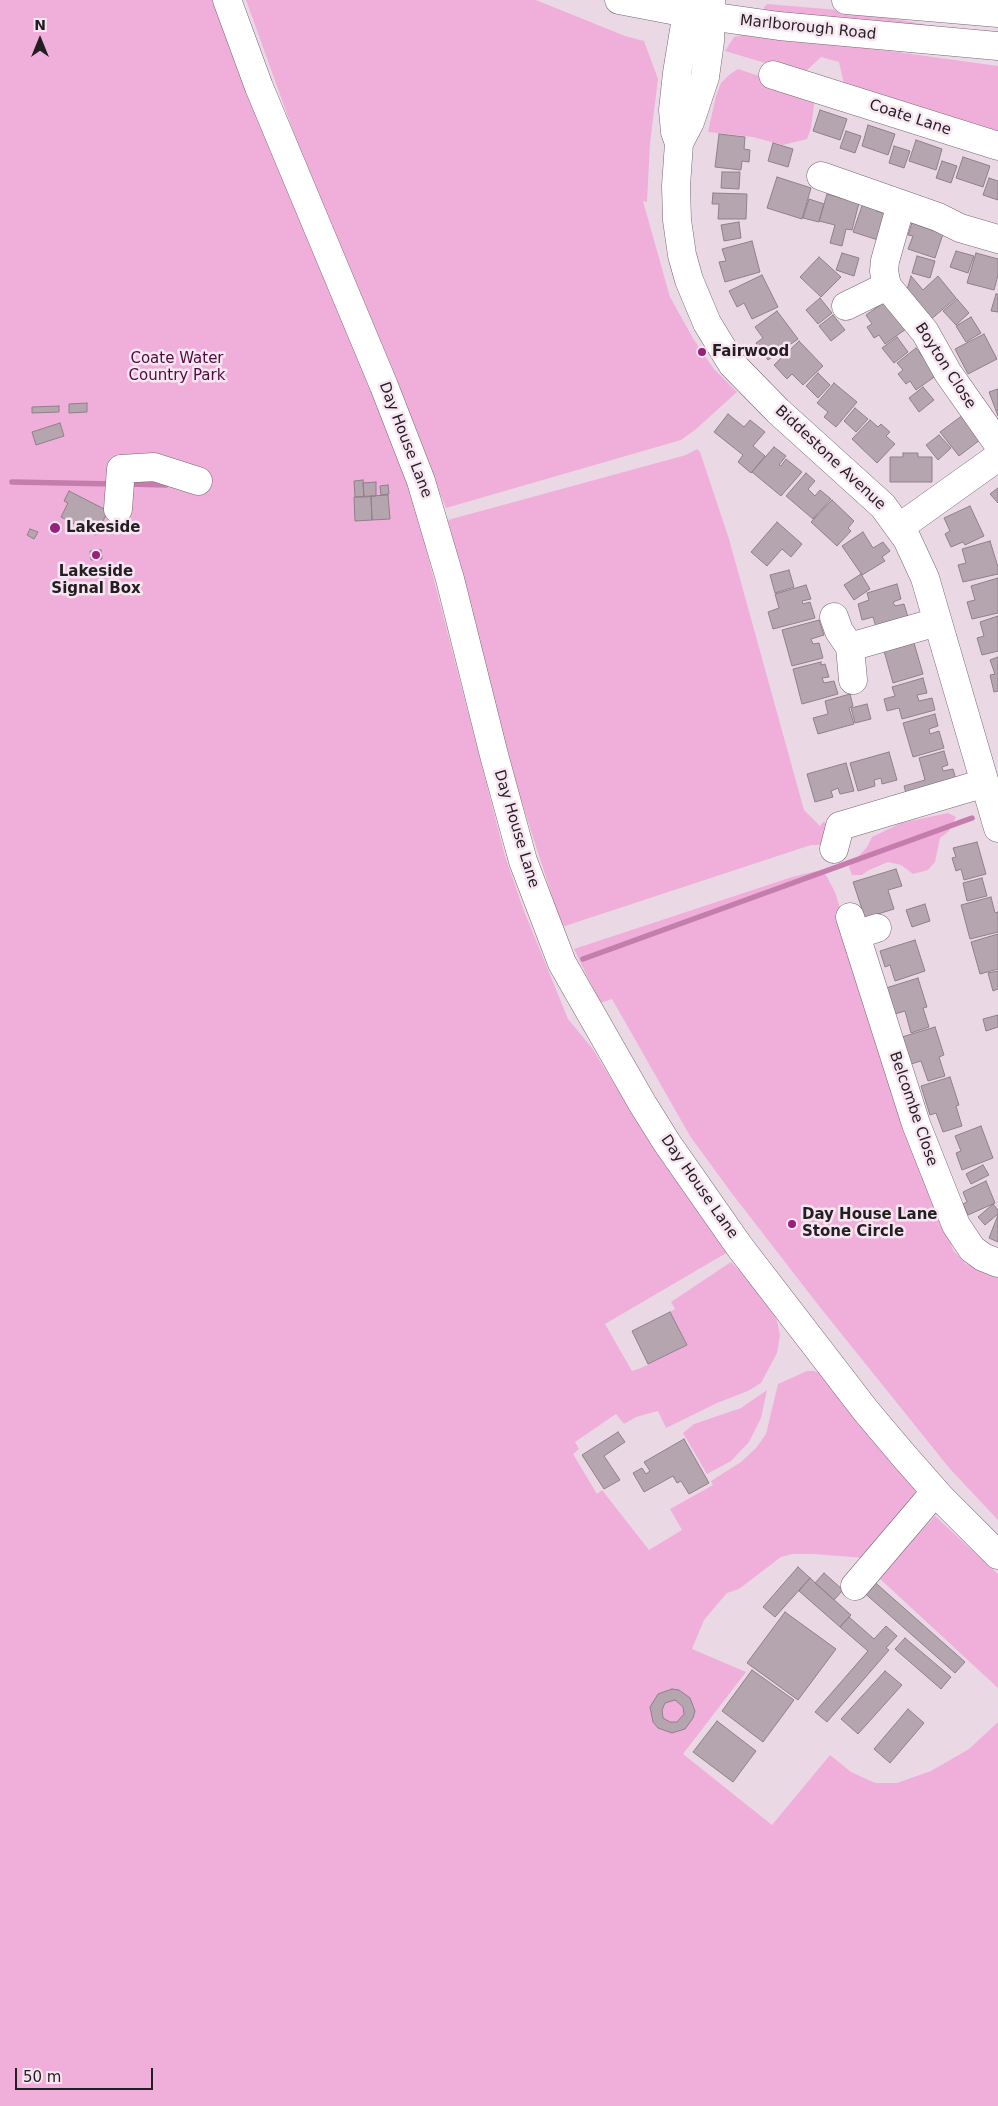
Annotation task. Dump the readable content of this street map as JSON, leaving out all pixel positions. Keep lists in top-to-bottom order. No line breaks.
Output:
{"streets":{"street":["Marlborough Road","Coate Lane","Boyton Close","Day House Lane","Biddestone Avenue","Belcombe Close"]},"crossings":[["Marlborough Road","Biddestone Avenue"]],"parks":["Coate Water Country Park"],"places":["Fairwood","Lakeside","Lakeside Signal Box","Day House Lane Stone Circle"],"scale_bar":"50 m","north":"top"}
